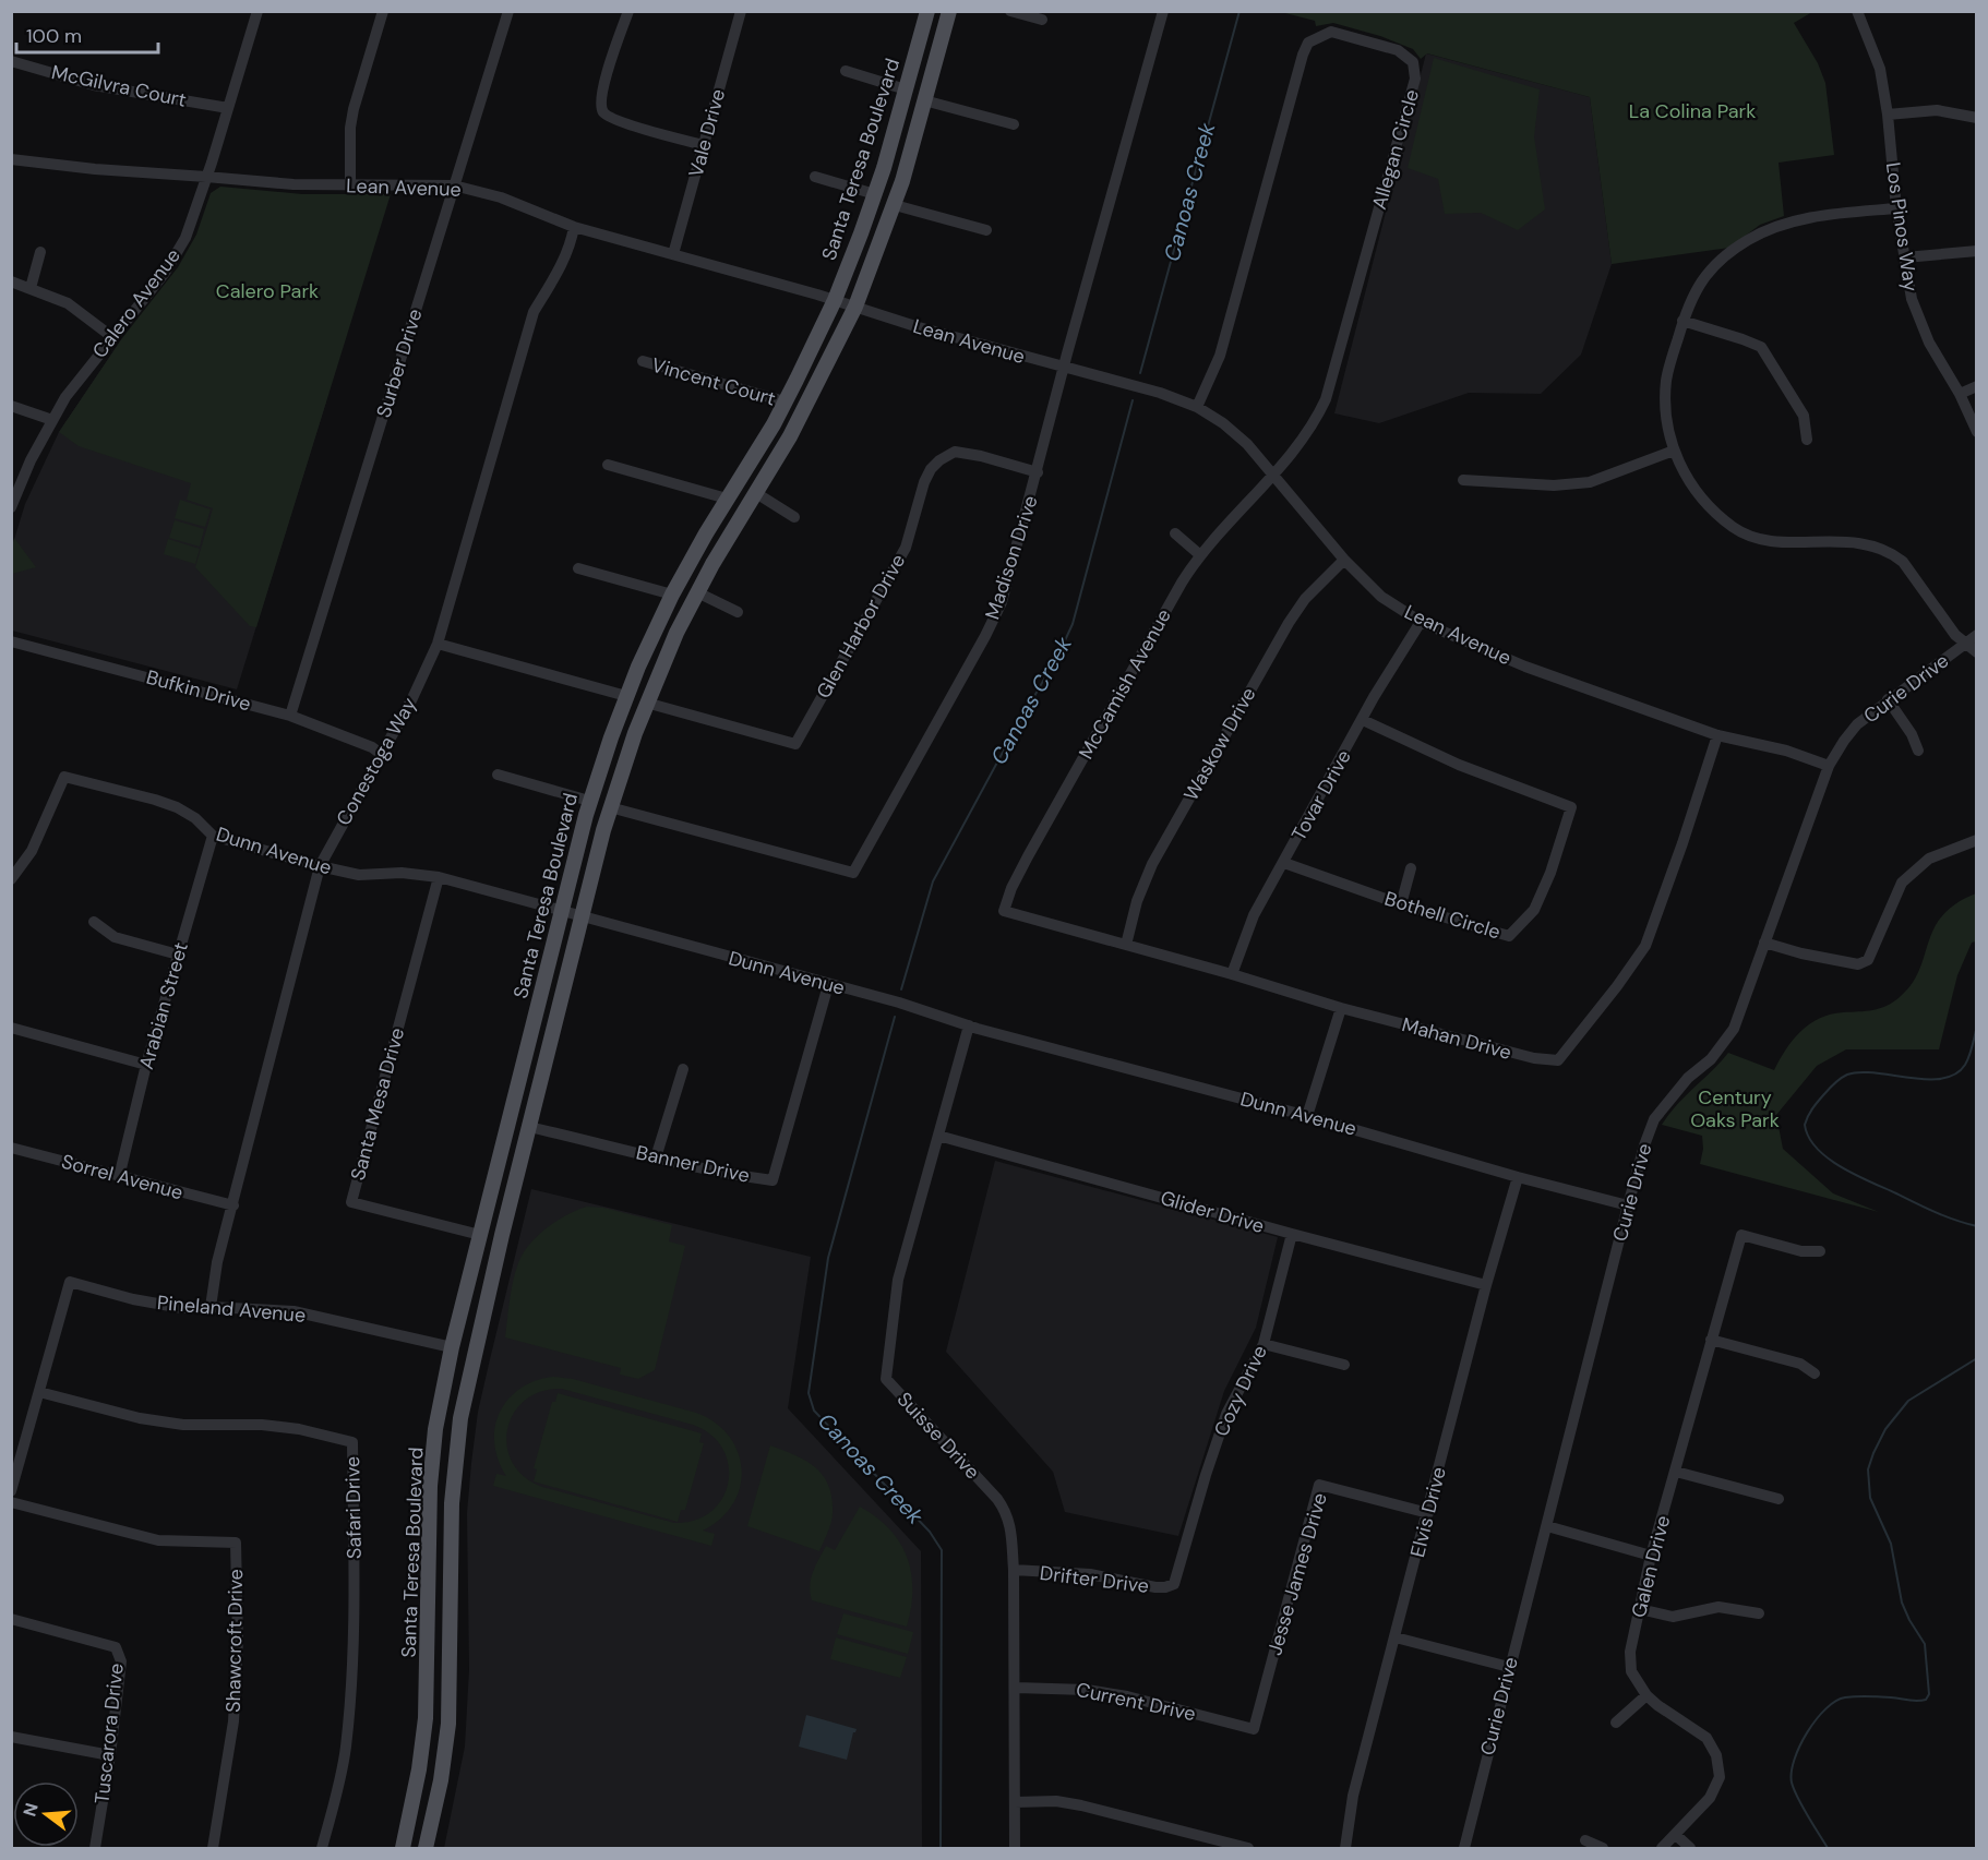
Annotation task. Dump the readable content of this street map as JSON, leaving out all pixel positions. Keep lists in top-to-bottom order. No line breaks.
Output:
{"streets":{"main road":["Santa Teresa Boulevard"],"street":["McGilvra Court","Vale Drive","Allegan Circle","Lean Avenue","Los Pinos Way","Calero Avenue","Surber Drive","Vincent Court","Madison Drive","Glen Harbor Drive","McCamish Avenue","Curie Drive","Bufkin Drive","Waskow Drive","Conestoga Way","Tovar Drive","Dunn Avenue","Bothell Circle","Arabian Street","Mahan Drive","Santa Mesa Drive","Banner Drive","Sorrel Avenue","Glider Drive","Pineland Avenue","Cozy Drive","Suisse Drive","Safari Drive","Elvis Drive","Galen Drive","Jesse James Drive","Drifter Drive","Shawcroft Drive","Current Drive","Tuscarora Drive"]},"crossings":[["McGilvra Court","Calero Avenue"],["Vale Drive","Lean Avenue"],["Allegan Circle","Lean Avenue"],["Allegan Circle","McCamish Avenue"],["Santa Teresa Boulevard","Lean Avenue"],["Santa Teresa Boulevard","Vincent Court"],["Santa Teresa Boulevard","Madison Drive"],["Santa Teresa Boulevard","Glen Harbor Drive"],["Santa Teresa Boulevard","Dunn Avenue"],["Santa Teresa Boulevard","Santa Mesa Drive"],["Santa Teresa Boulevard","Banner Drive"],["Santa Teresa Boulevard","Pineland Avenue"],["Lean Avenue","Calero Avenue"],["Lean Avenue","Surber Drive"],["Lean Avenue","Madison Drive"],["Lean Avenue","McCamish Avenue"],["Lean Avenue","Curie Drive"],["Lean Avenue","Waskow Drive"],["Lean Avenue","Conestoga Way"],["Lean Avenue","Tovar Drive"],["Lean Avenue","Mahan Drive"],["Surber Drive","Bufkin Drive"],["Madison Drive","Glen Harbor Drive"],["McCamish Avenue","Mahan Drive"],["Curie Drive","Dunn Avenue"],["Bufkin Drive","Conestoga Way"],["Waskow Drive","Mahan Drive"],["Conestoga Way","Dunn Avenue"],["Conestoga Way","Sorrel Avenue"],["Conestoga Way","Pineland Avenue"],["Tovar Drive","Bothell Circle"],["Tovar Drive","Mahan Drive"],["Dunn Avenue","Arabian Street"],["Dunn Avenue","Santa Mesa Drive"],["Dunn Avenue","Banner Drive"],["Dunn Avenue","Suisse Drive"],["Dunn Avenue","Elvis Drive"],["Arabian Street","Sorrel Avenue"],["Glider Drive","Cozy Drive"],["Glider Drive","Suisse Drive"],["Glider Drive","Elvis Drive"],["Pineland Avenue","Safari Drive"],["Cozy Drive","Drifter Drive"],["Suisse Drive","Drifter Drive"],["Suisse Drive","Current Drive"],["Elvis Drive","Jesse James Drive"],["Jesse James Drive","Current Drive"]],"water":["Canoas Creek"],"parks":["La Colina Park","Calero Park","Century Oaks Park"],"scale_bar":"100 m","north":"left"}
